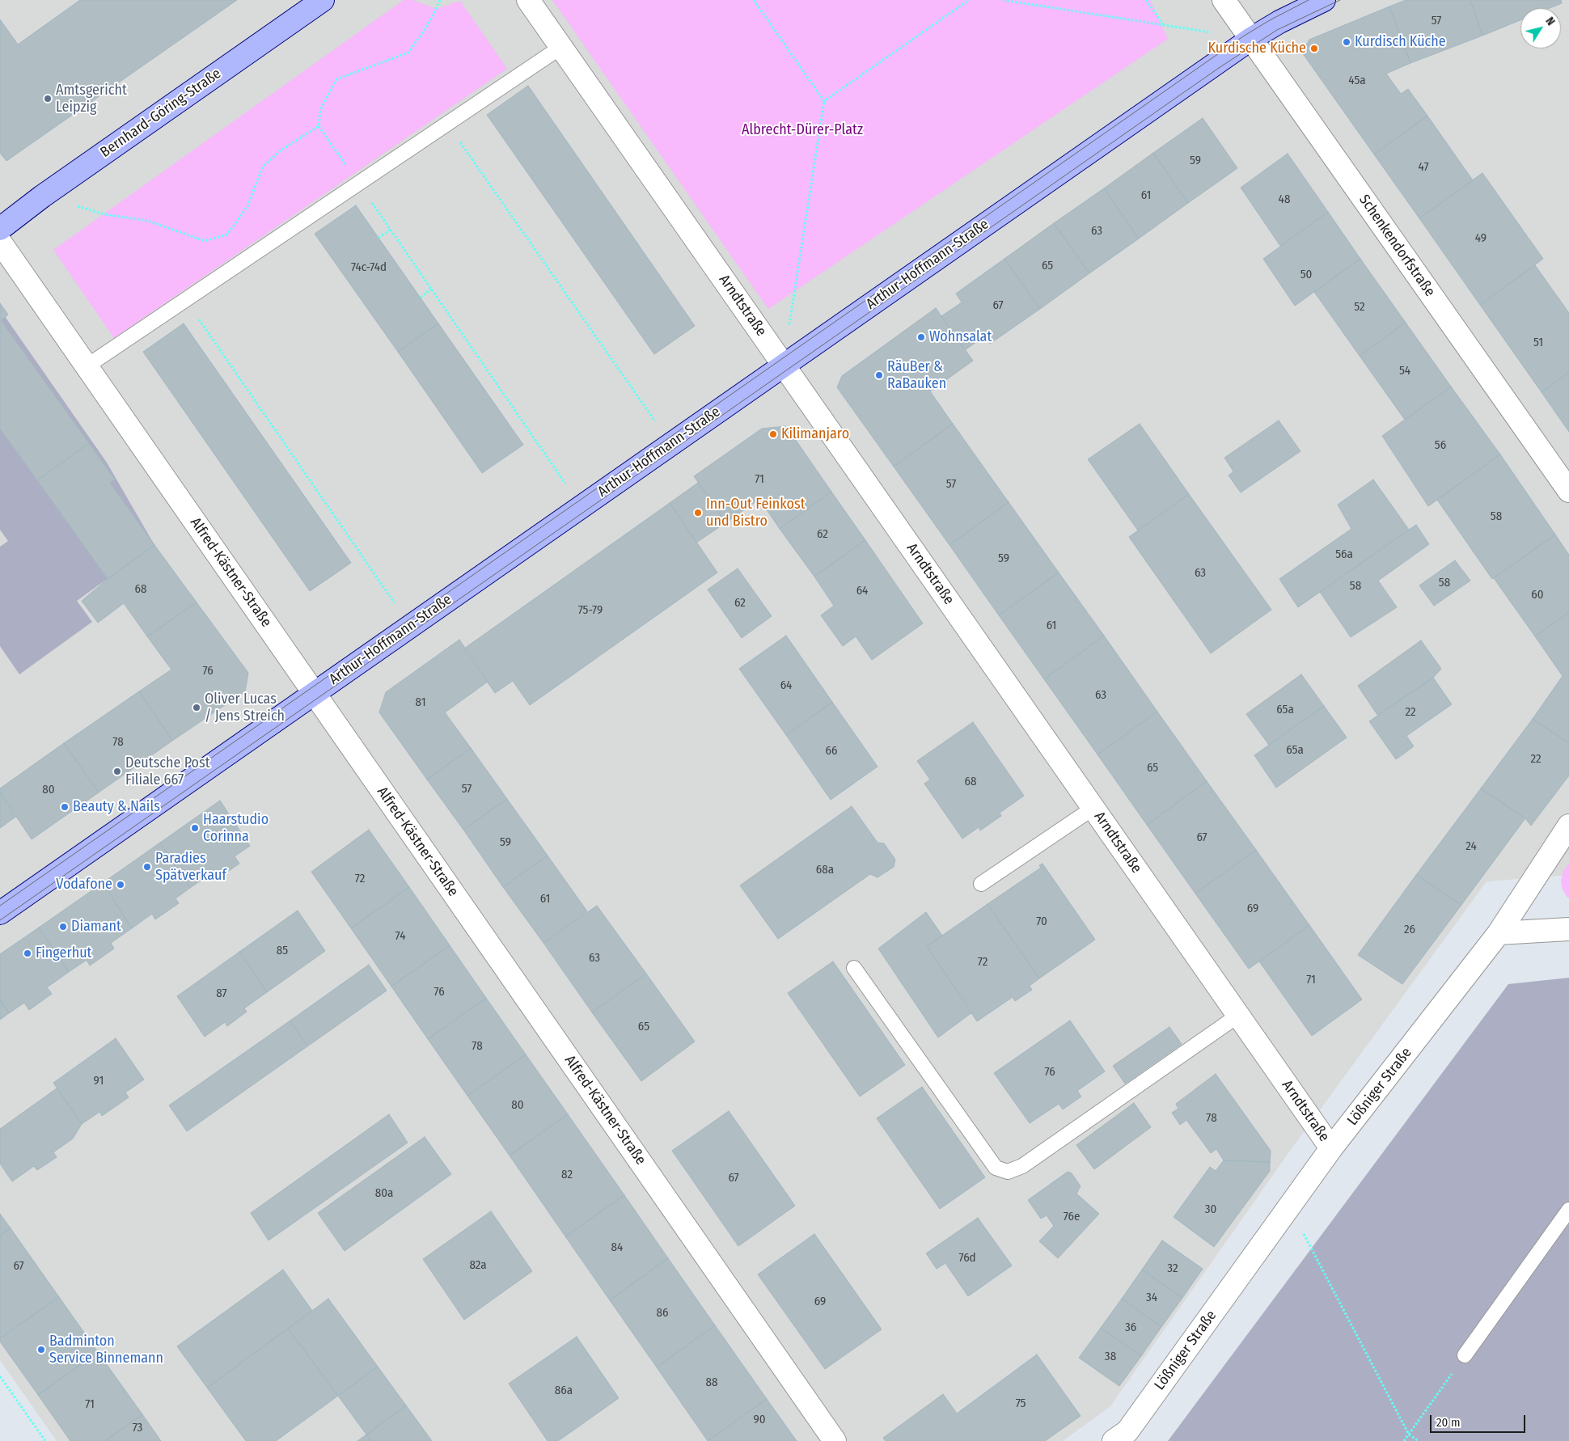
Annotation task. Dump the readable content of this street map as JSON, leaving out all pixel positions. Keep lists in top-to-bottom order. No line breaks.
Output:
{"streets":{"street":["Bernhard-Göring-Straße","Schenkendorfstraße","Arthur-Hoffmann-Straße","Arndtstraße","Alfred-Kästner-Straße","Lößniger Straße"]},"crossings":[["Schenkendorfstraße","Arthur-Hoffmann-Straße"],["Arthur-Hoffmann-Straße","Arndtstraße"],["Arthur-Hoffmann-Straße","Alfred-Kästner-Straße"],["Arndtstraße","Lößniger Straße"]],"parks":["Albrecht-Dürer-Platz"],"places":["Kurdisch Küche","Kurdische Küche","Amtsgericht Leipzig","Wohnsalat","RäuBer & RaBauken","Kilimanjaro","Inn-Out Feinkost und Bistro","Oliver Lucas / Jens Streich","Deutsche Post Filiale 667","Beauty & Nails","Haarstudio Corinna","Paradies Spätverkauf","Vodafone","Diamant","Fingerhut","Badminton Service Binnemann"],"house_numbers":["57","45a","59","47","61","48","63","49","65","74c-74d","50","67","52","51","54","56","71","57","58","62","56a","59","63","58","58","68","64","60","62","75-79","61","76","64","63","81","65a","22","78","65a","66","22","65","68","57","80","67","59","24","68a","72","61","69","70","26","74","85","63","72","71","76","87","65","78","76","91","80","78","82","67","80a","30","76e","84","76d","82a","67","32","34","69","86","36","38","88","86a","75","71","90","73"],"scale_bar":"20 m","north":"top right"}
